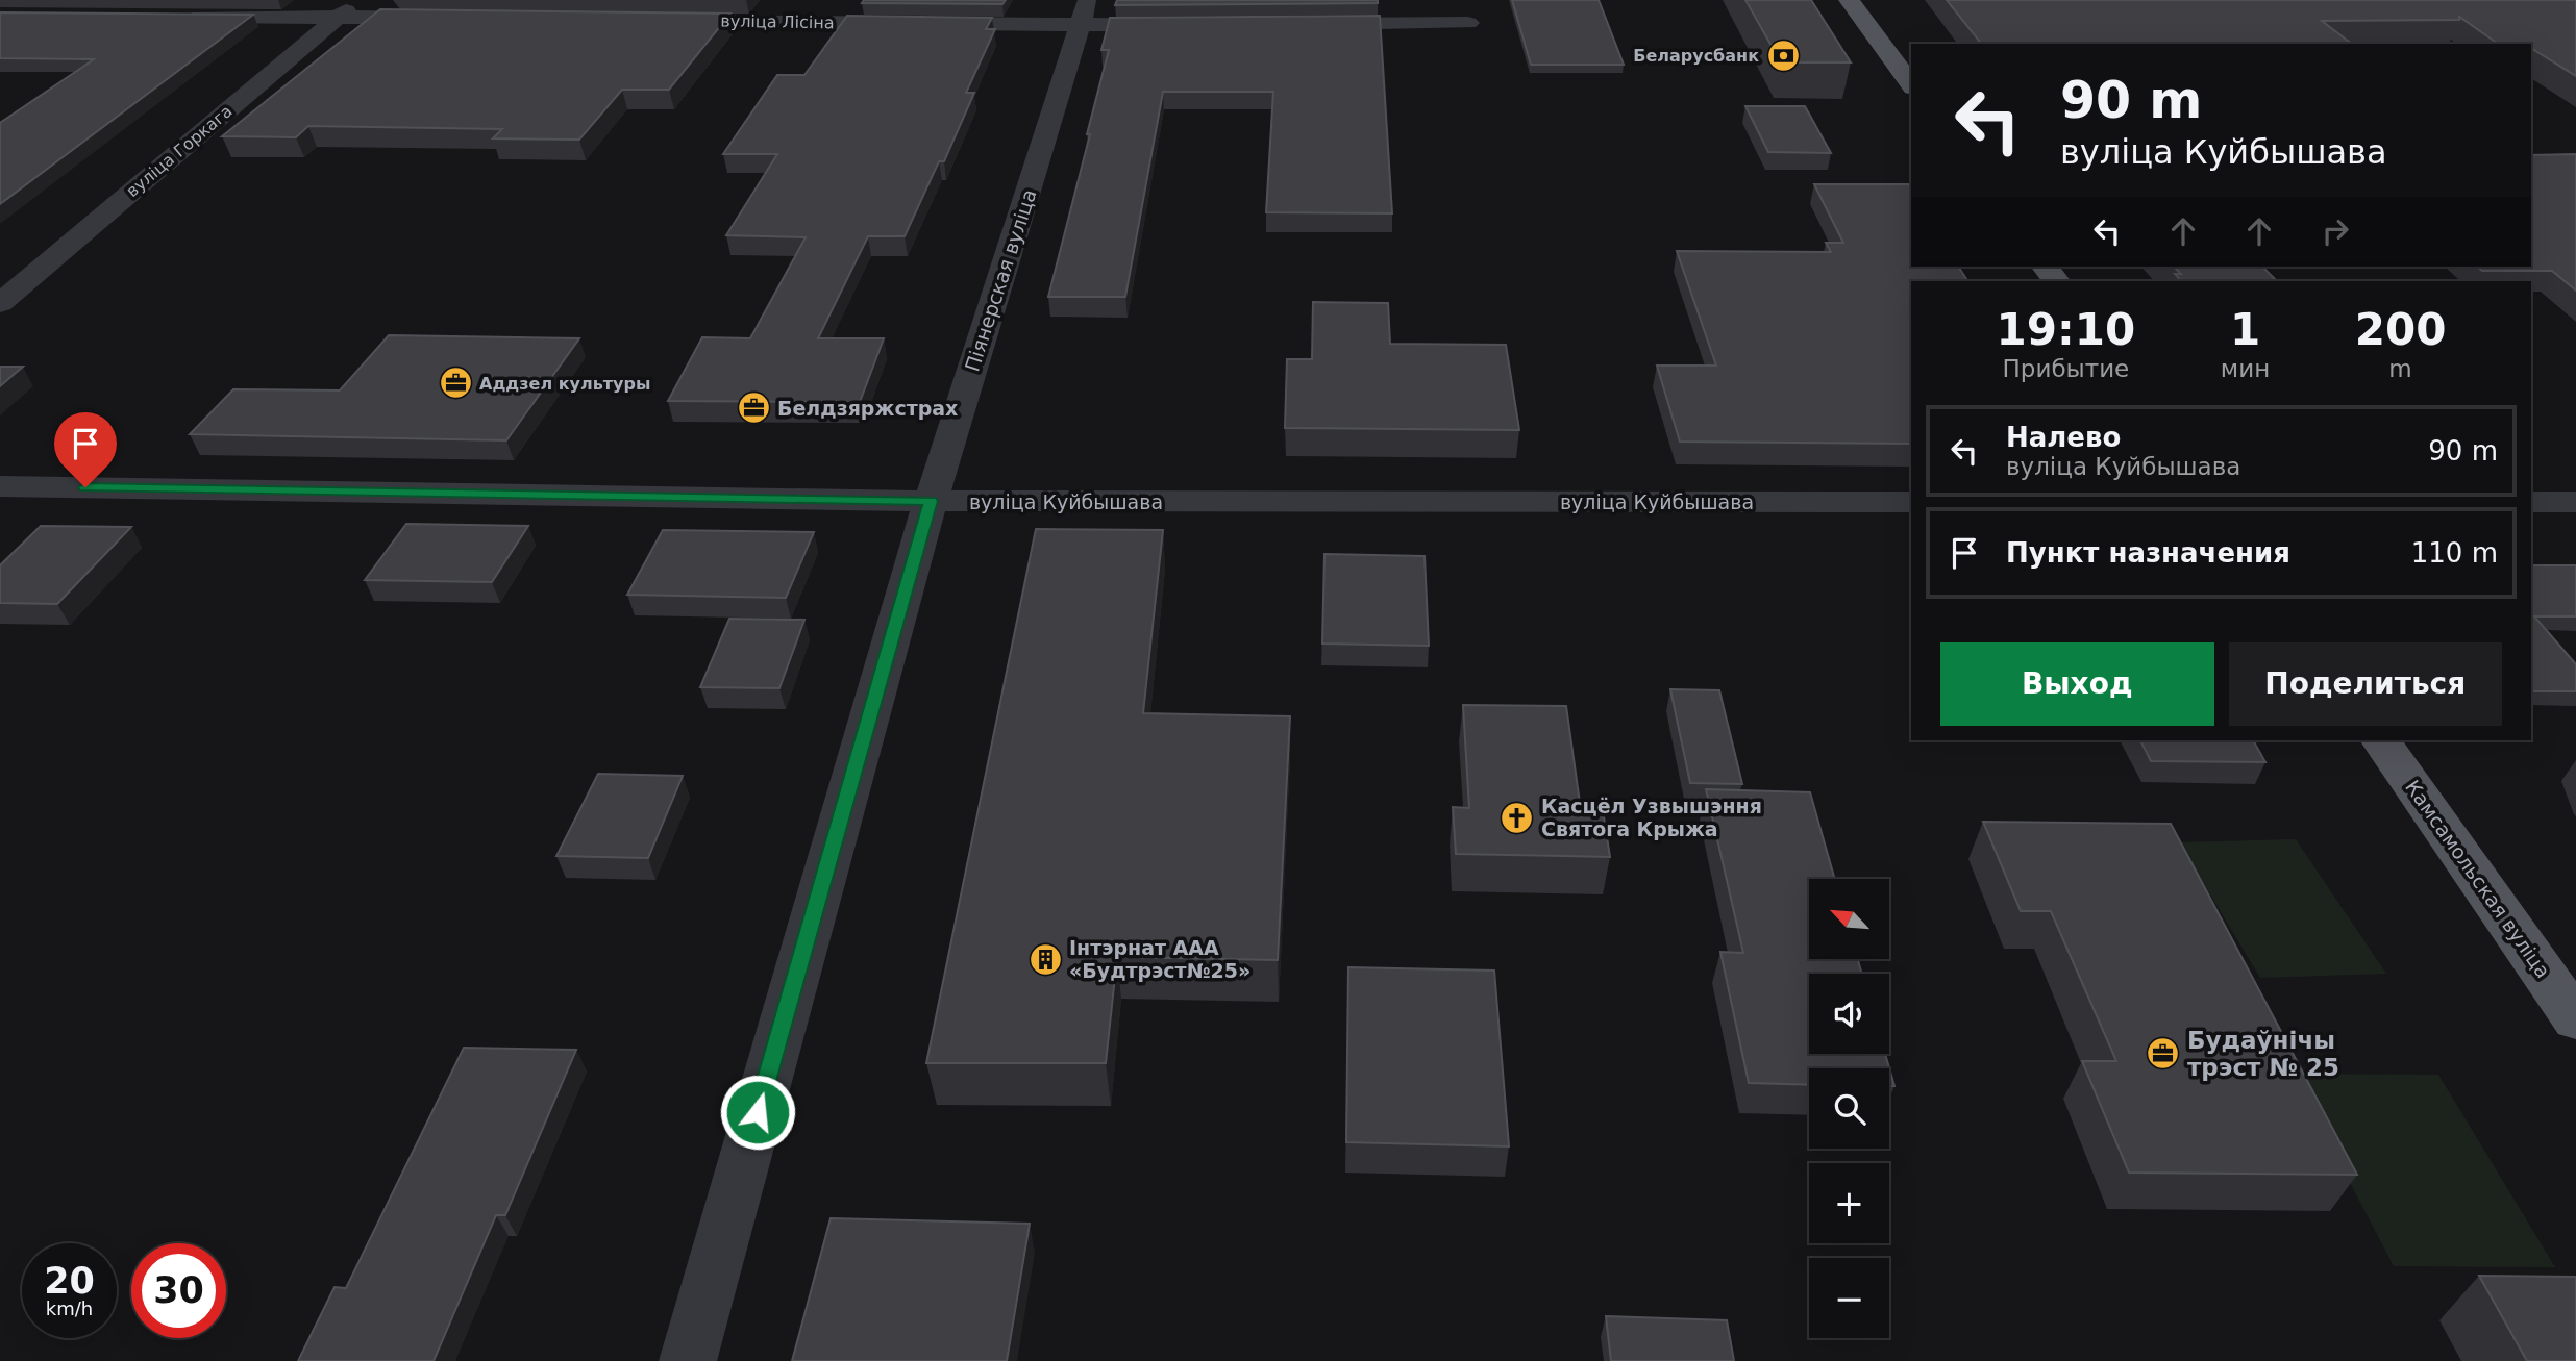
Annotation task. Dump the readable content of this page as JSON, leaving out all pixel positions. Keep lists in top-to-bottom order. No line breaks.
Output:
{"streets":{"main road":["Камсамольская вуліца"],"street":["вуліца Лісіна","вуліца Горкага","Піянерская вуліца","вуліца Куйбышава"]},"crossings":[["вуліца Лісіна","Піянерская вуліца"],["Піянерская вуліца","вуліца Куйбышава"]],"places":{"bank":["Беларусбанк"],"office":["Аддзел культуры","Белдзяржстрах","Будаўнічы трэст № 25"],"church":["Касцёл Узвышэння Святога Крыжа"],"building":["Інтэрнат ААА «Будтрэст№25»"]},"north":"top left","page":{"turn":["90 m","вуліца Куйбышава"],"eta":["19:10","Прибытие","1","мин","200","m"],"list":[{"name":"Налево","note":"вуліца Куйбышава","value":"90 m"},{"name":"Пункт назначения","value":"110 m"}],"buttons":["Выход","Поделиться"],"map_buttons":["+","−"],"speed":"20 km/h","limit":"30"}}
